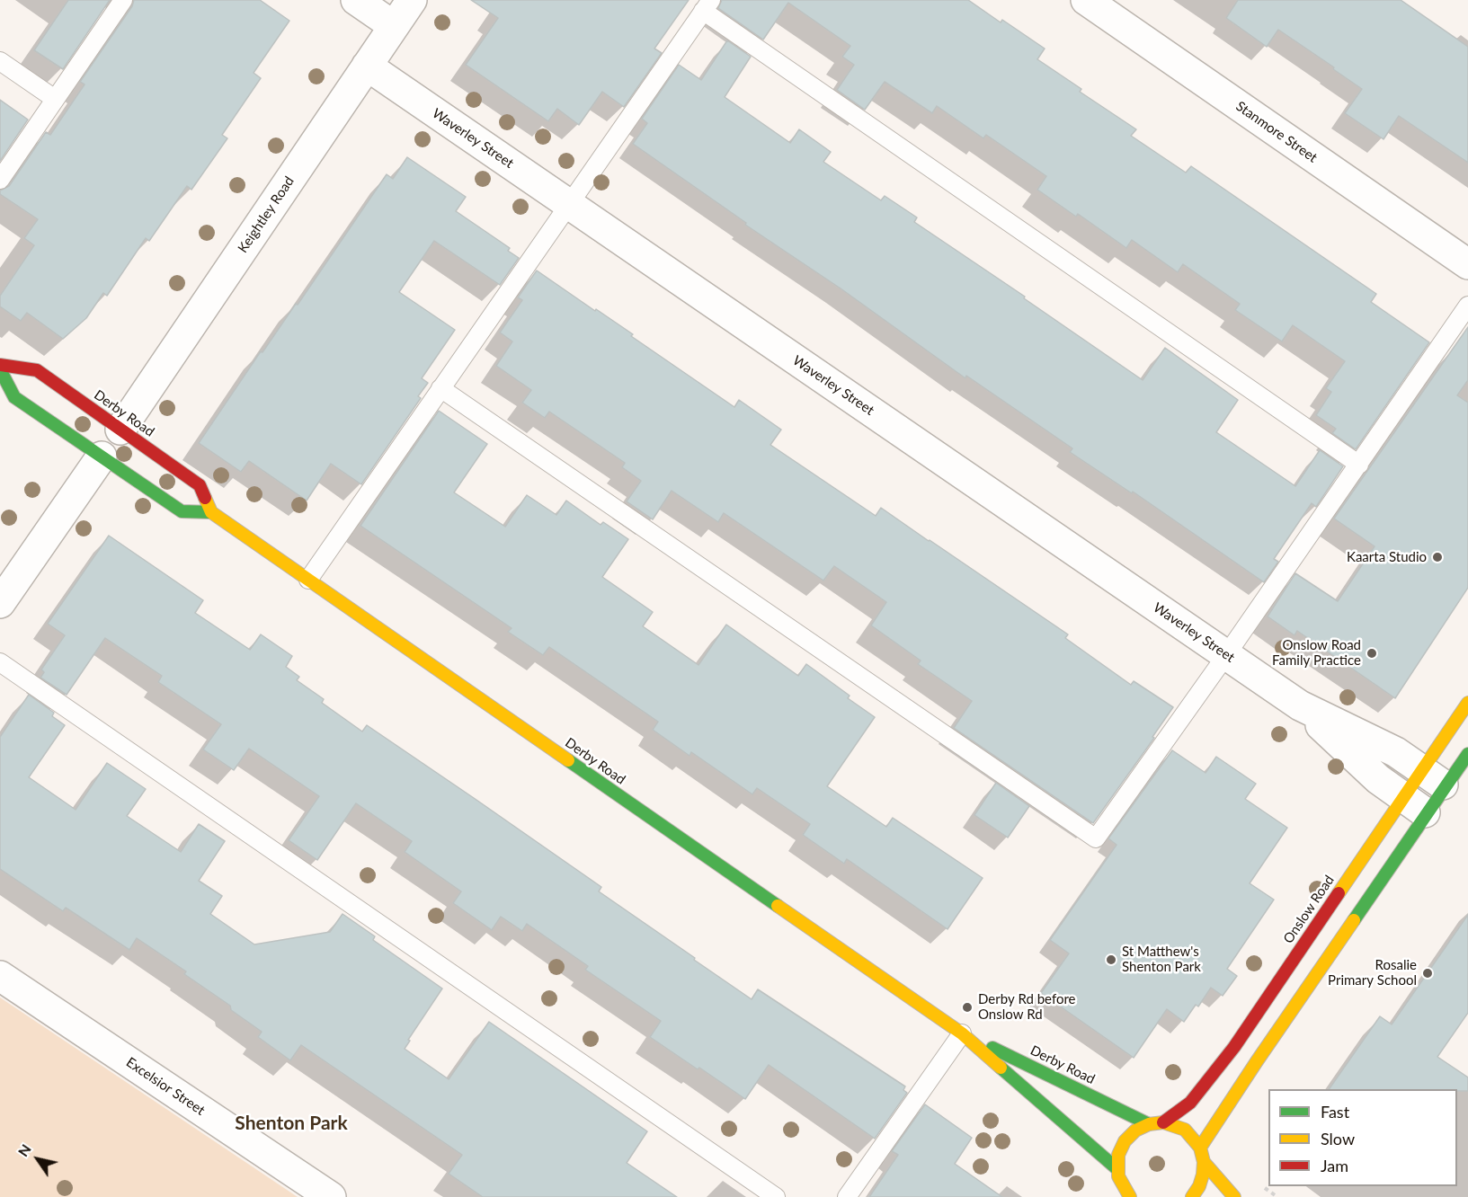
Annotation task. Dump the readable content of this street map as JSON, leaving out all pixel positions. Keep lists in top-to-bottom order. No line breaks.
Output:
{"streets":{"street":["Stanmore Street","Waverley Street","Keightley Road","Derby Road","Onslow Road","Excelsior Street"]},"crossings":[["Waverley Street","Keightley Road"],["Waverley Street","Onslow Road"],["Keightley Road","Derby Road"]],"districts":["Shenton Park"],"places":["Kaarta Studio","Onslow Road Family Practice","St Matthew's Shenton Park","Rosalie Primary School","Derby Rd before Onslow Rd"],"legend":["Fast","Slow","Jam"],"north":"top left"}
